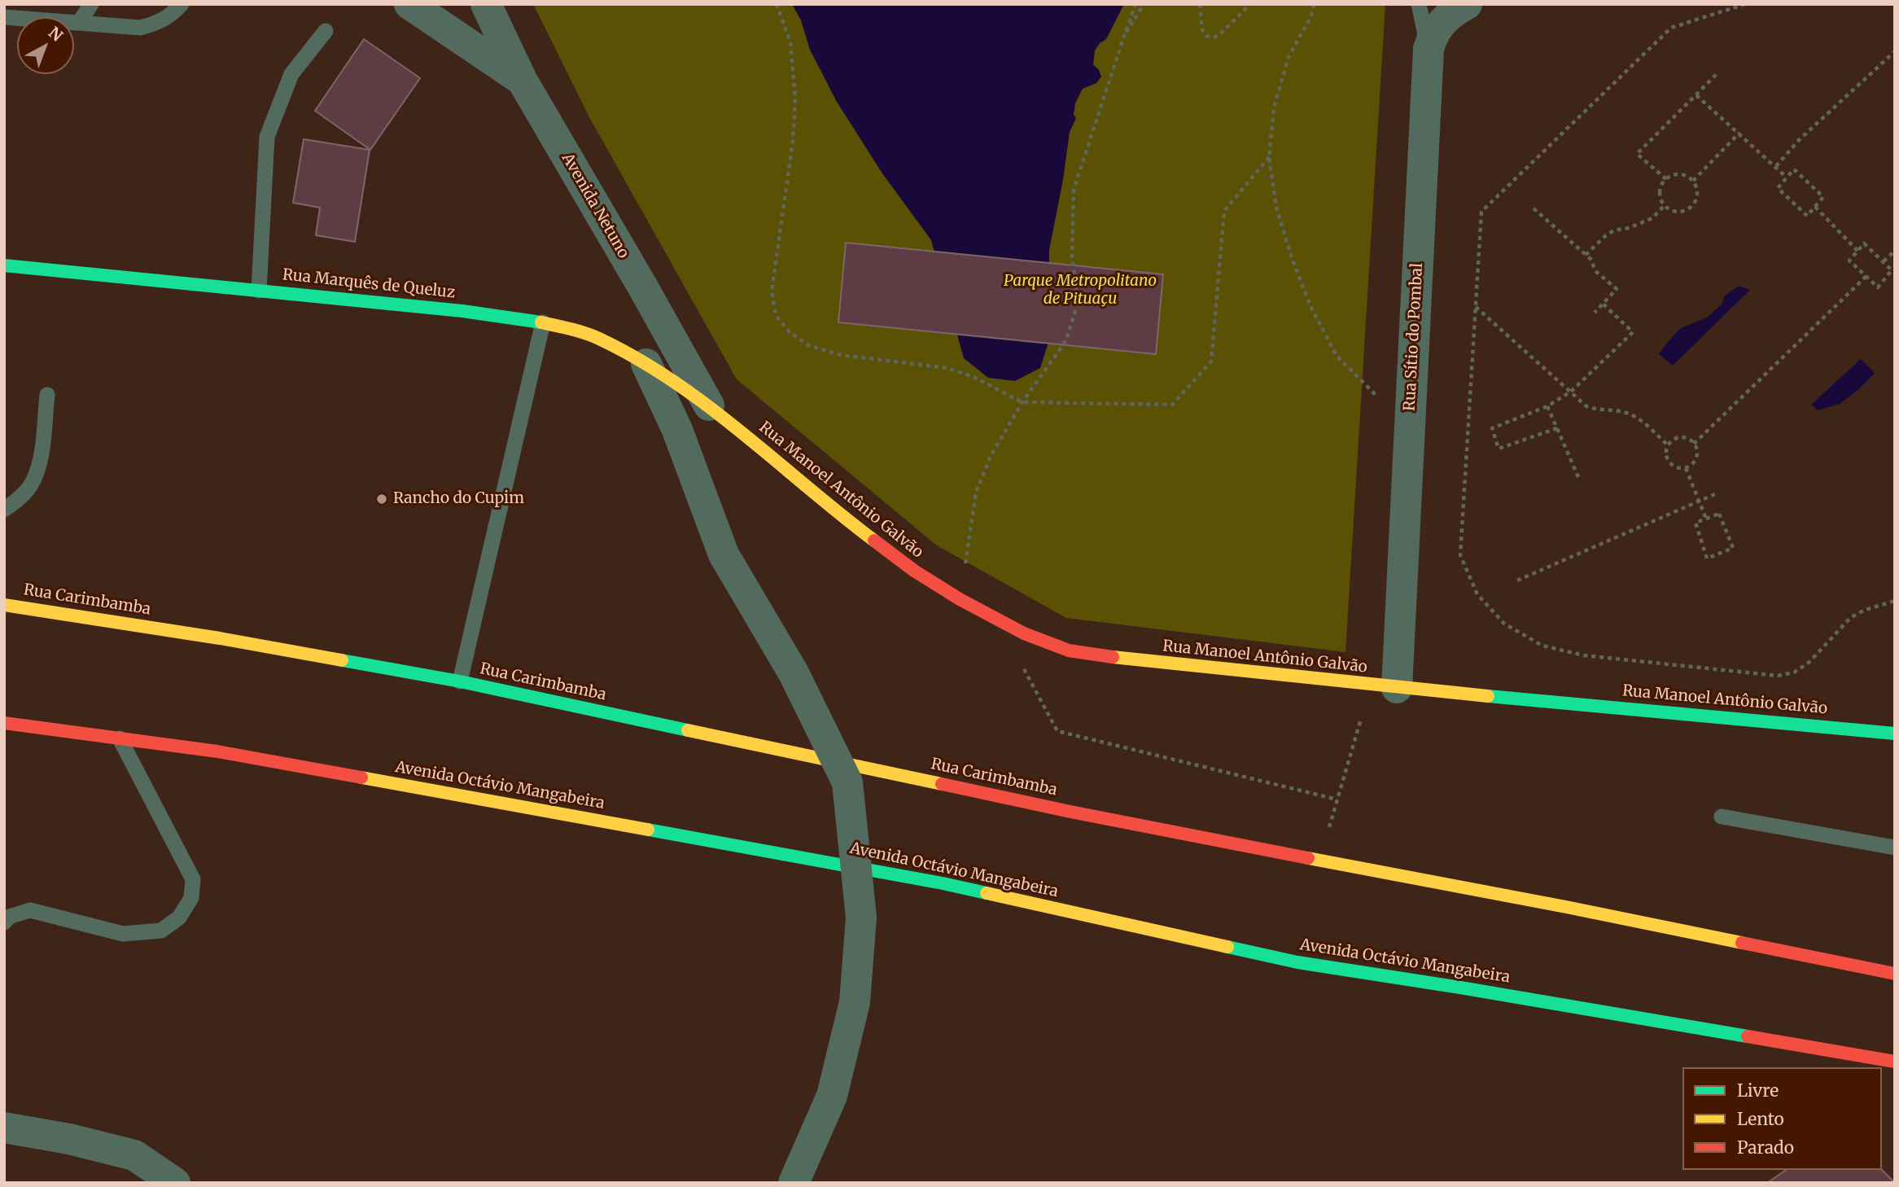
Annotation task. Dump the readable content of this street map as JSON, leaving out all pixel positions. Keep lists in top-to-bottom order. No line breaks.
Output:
{"streets":{"main road":["Rua Marquês de Queluz","Rua Manoel Antônio Galvão","Rua Carimbamba","Avenida Octávio Mangabeira"],"street":["Avenida Netuno","Rua Sítio do Pombal"]},"crossings":[["Avenida Netuno","Rua Marquês de Queluz"],["Avenida Netuno","Rua Manoel Antônio Galvão"],["Rua Marquês de Queluz","Rua Manoel Antônio Galvão"],["Rua Sítio do Pombal","Rua Manoel Antônio Galvão"]],"parks":["Parque Metropolitano de Pituaçu"],"places":["Rancho do Cupim"],"legend":["Livre","Lento","Parado"],"north":"top right"}
